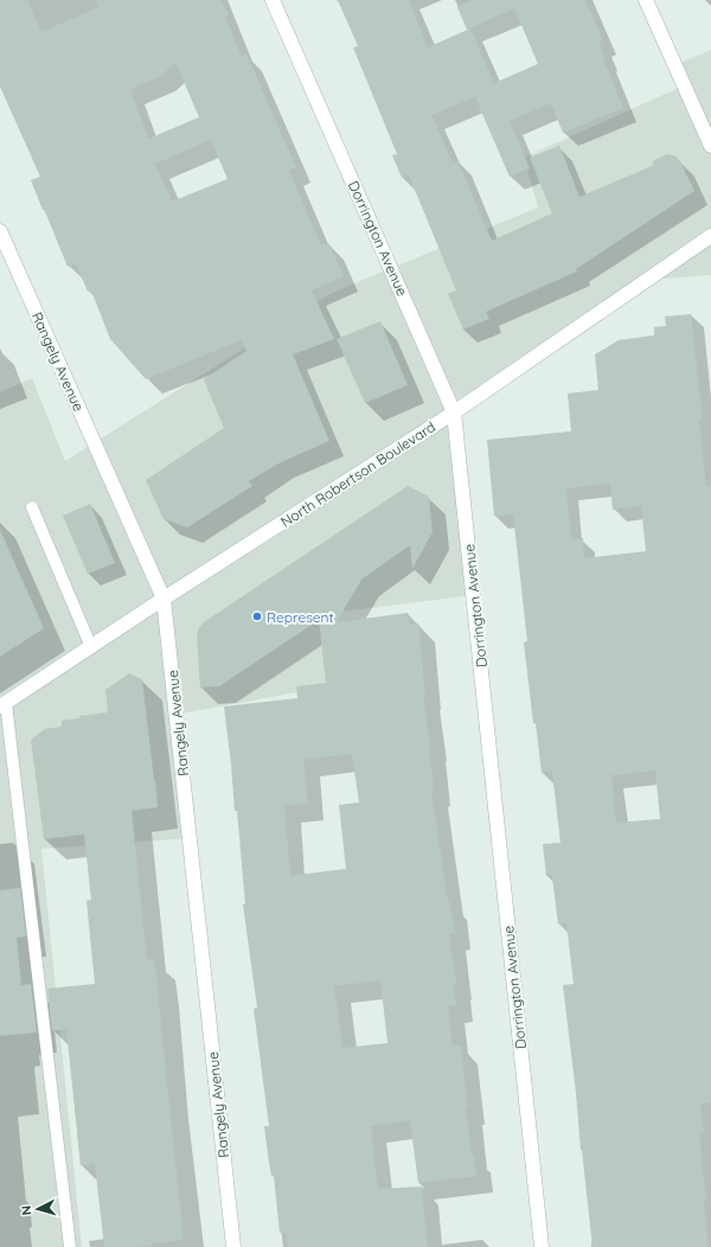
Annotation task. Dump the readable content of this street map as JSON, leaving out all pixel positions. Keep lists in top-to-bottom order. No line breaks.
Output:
{"streets":{"street":["Dorrington Avenue","Rangely Avenue","North Robertson Boulevard"]},"crossings":[["Dorrington Avenue","North Robertson Boulevard"],["Rangely Avenue","North Robertson Boulevard"]],"places":["Represent"],"north":"left"}
